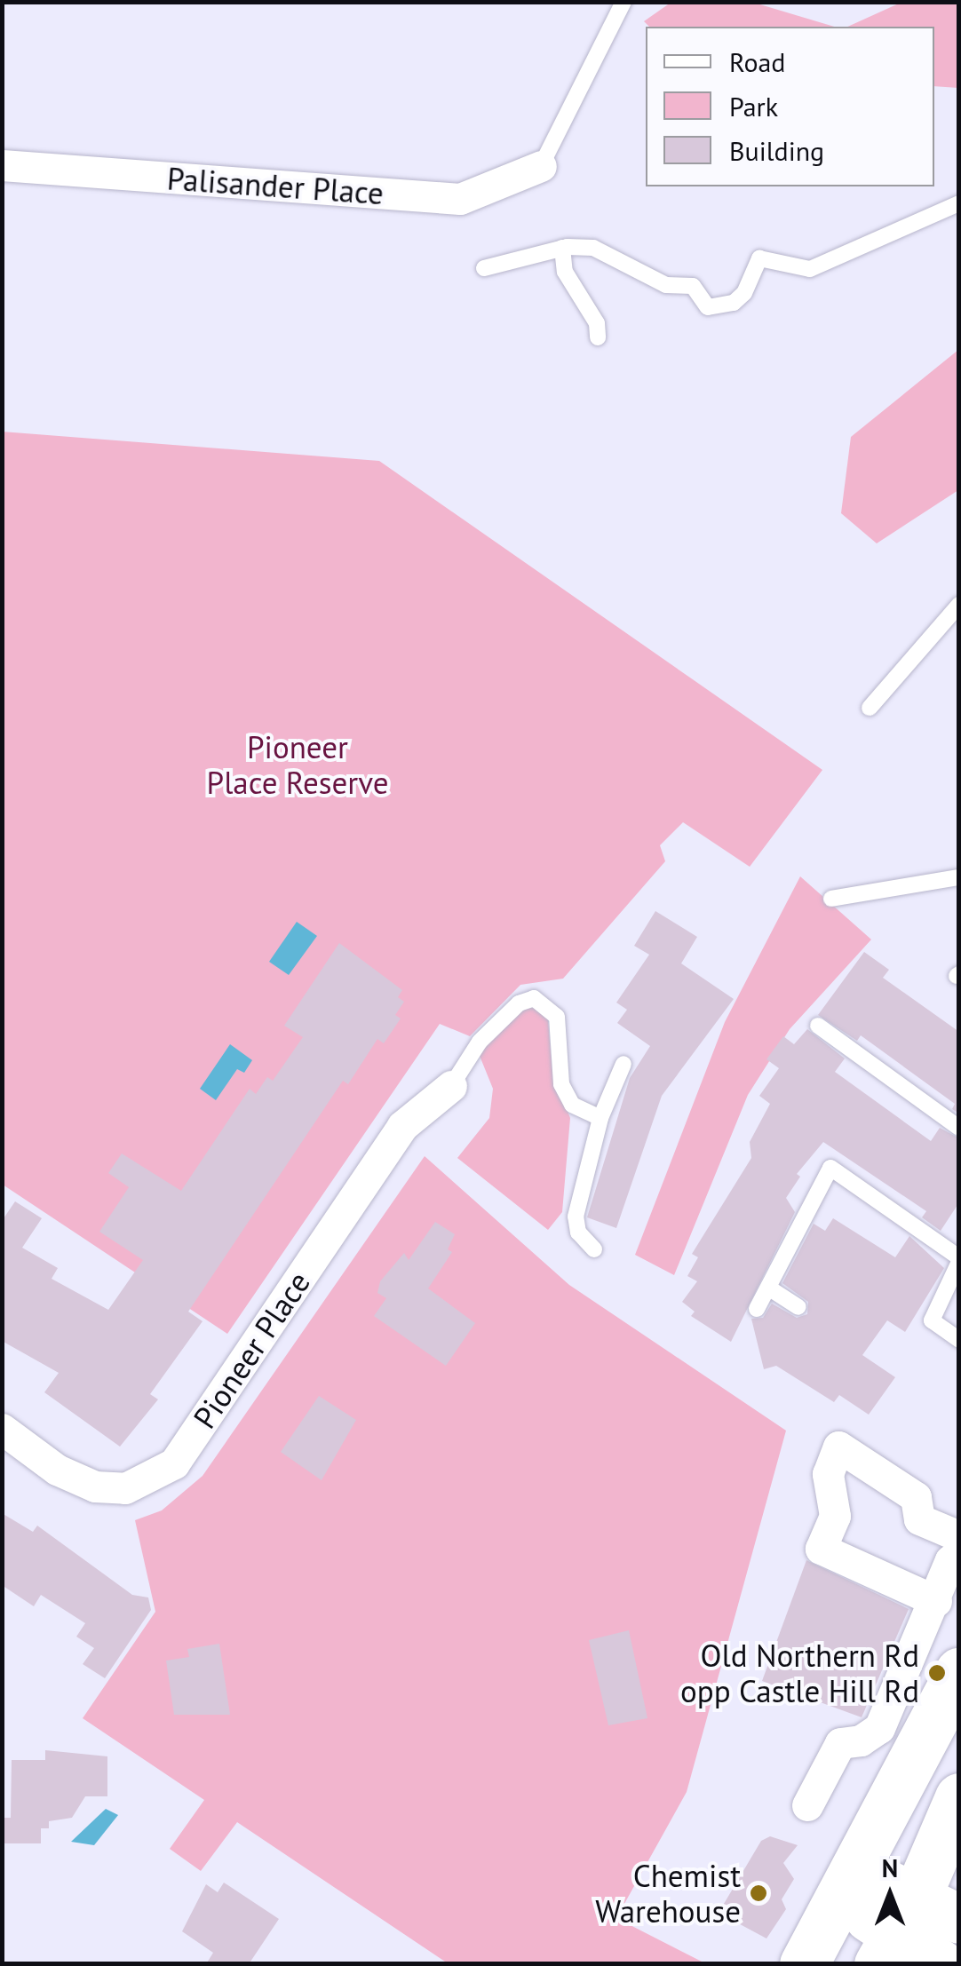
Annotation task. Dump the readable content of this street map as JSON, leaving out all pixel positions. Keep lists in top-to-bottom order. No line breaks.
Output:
{"streets":{"street":["Palisander Place","Pioneer Place"]},"parks":["Pioneer Place Reserve"],"places":["Old Northern Rd opp Castle Hill Rd","Chemist Warehouse"],"legend":["Road","Park","Building"],"north":"top"}
